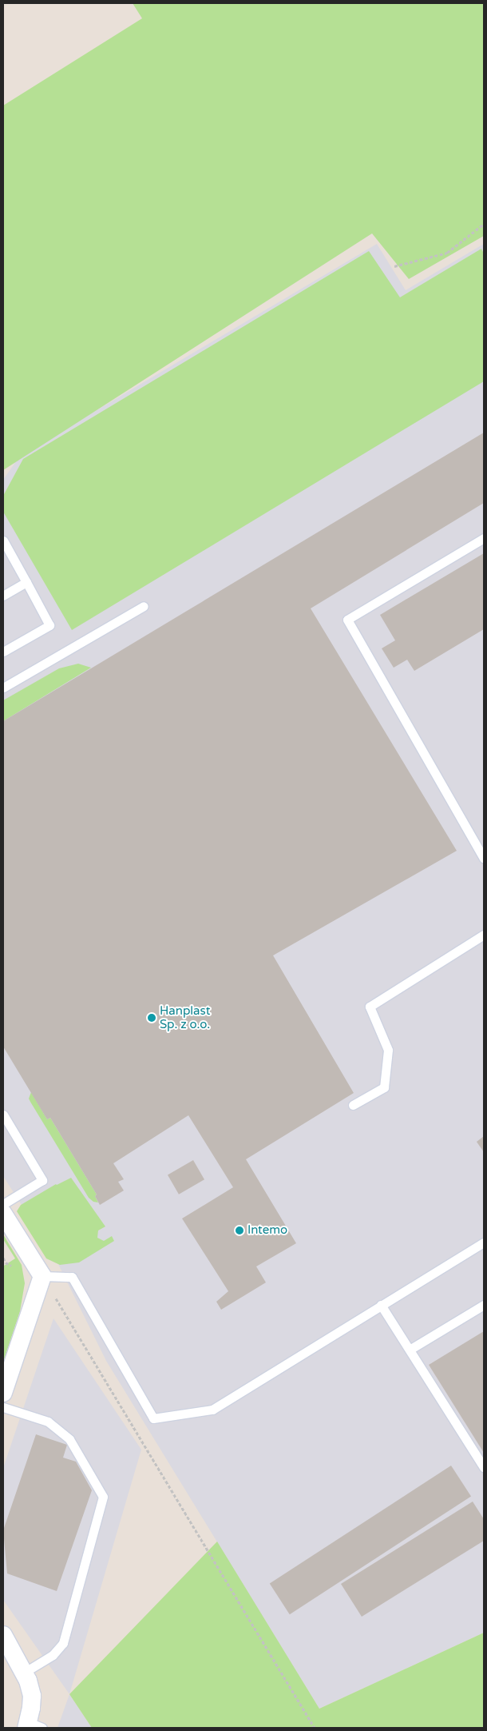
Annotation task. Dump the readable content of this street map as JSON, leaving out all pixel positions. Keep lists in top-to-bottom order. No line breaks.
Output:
{"places":["Hanplast Sp. z o.o.","Intemo"]}
